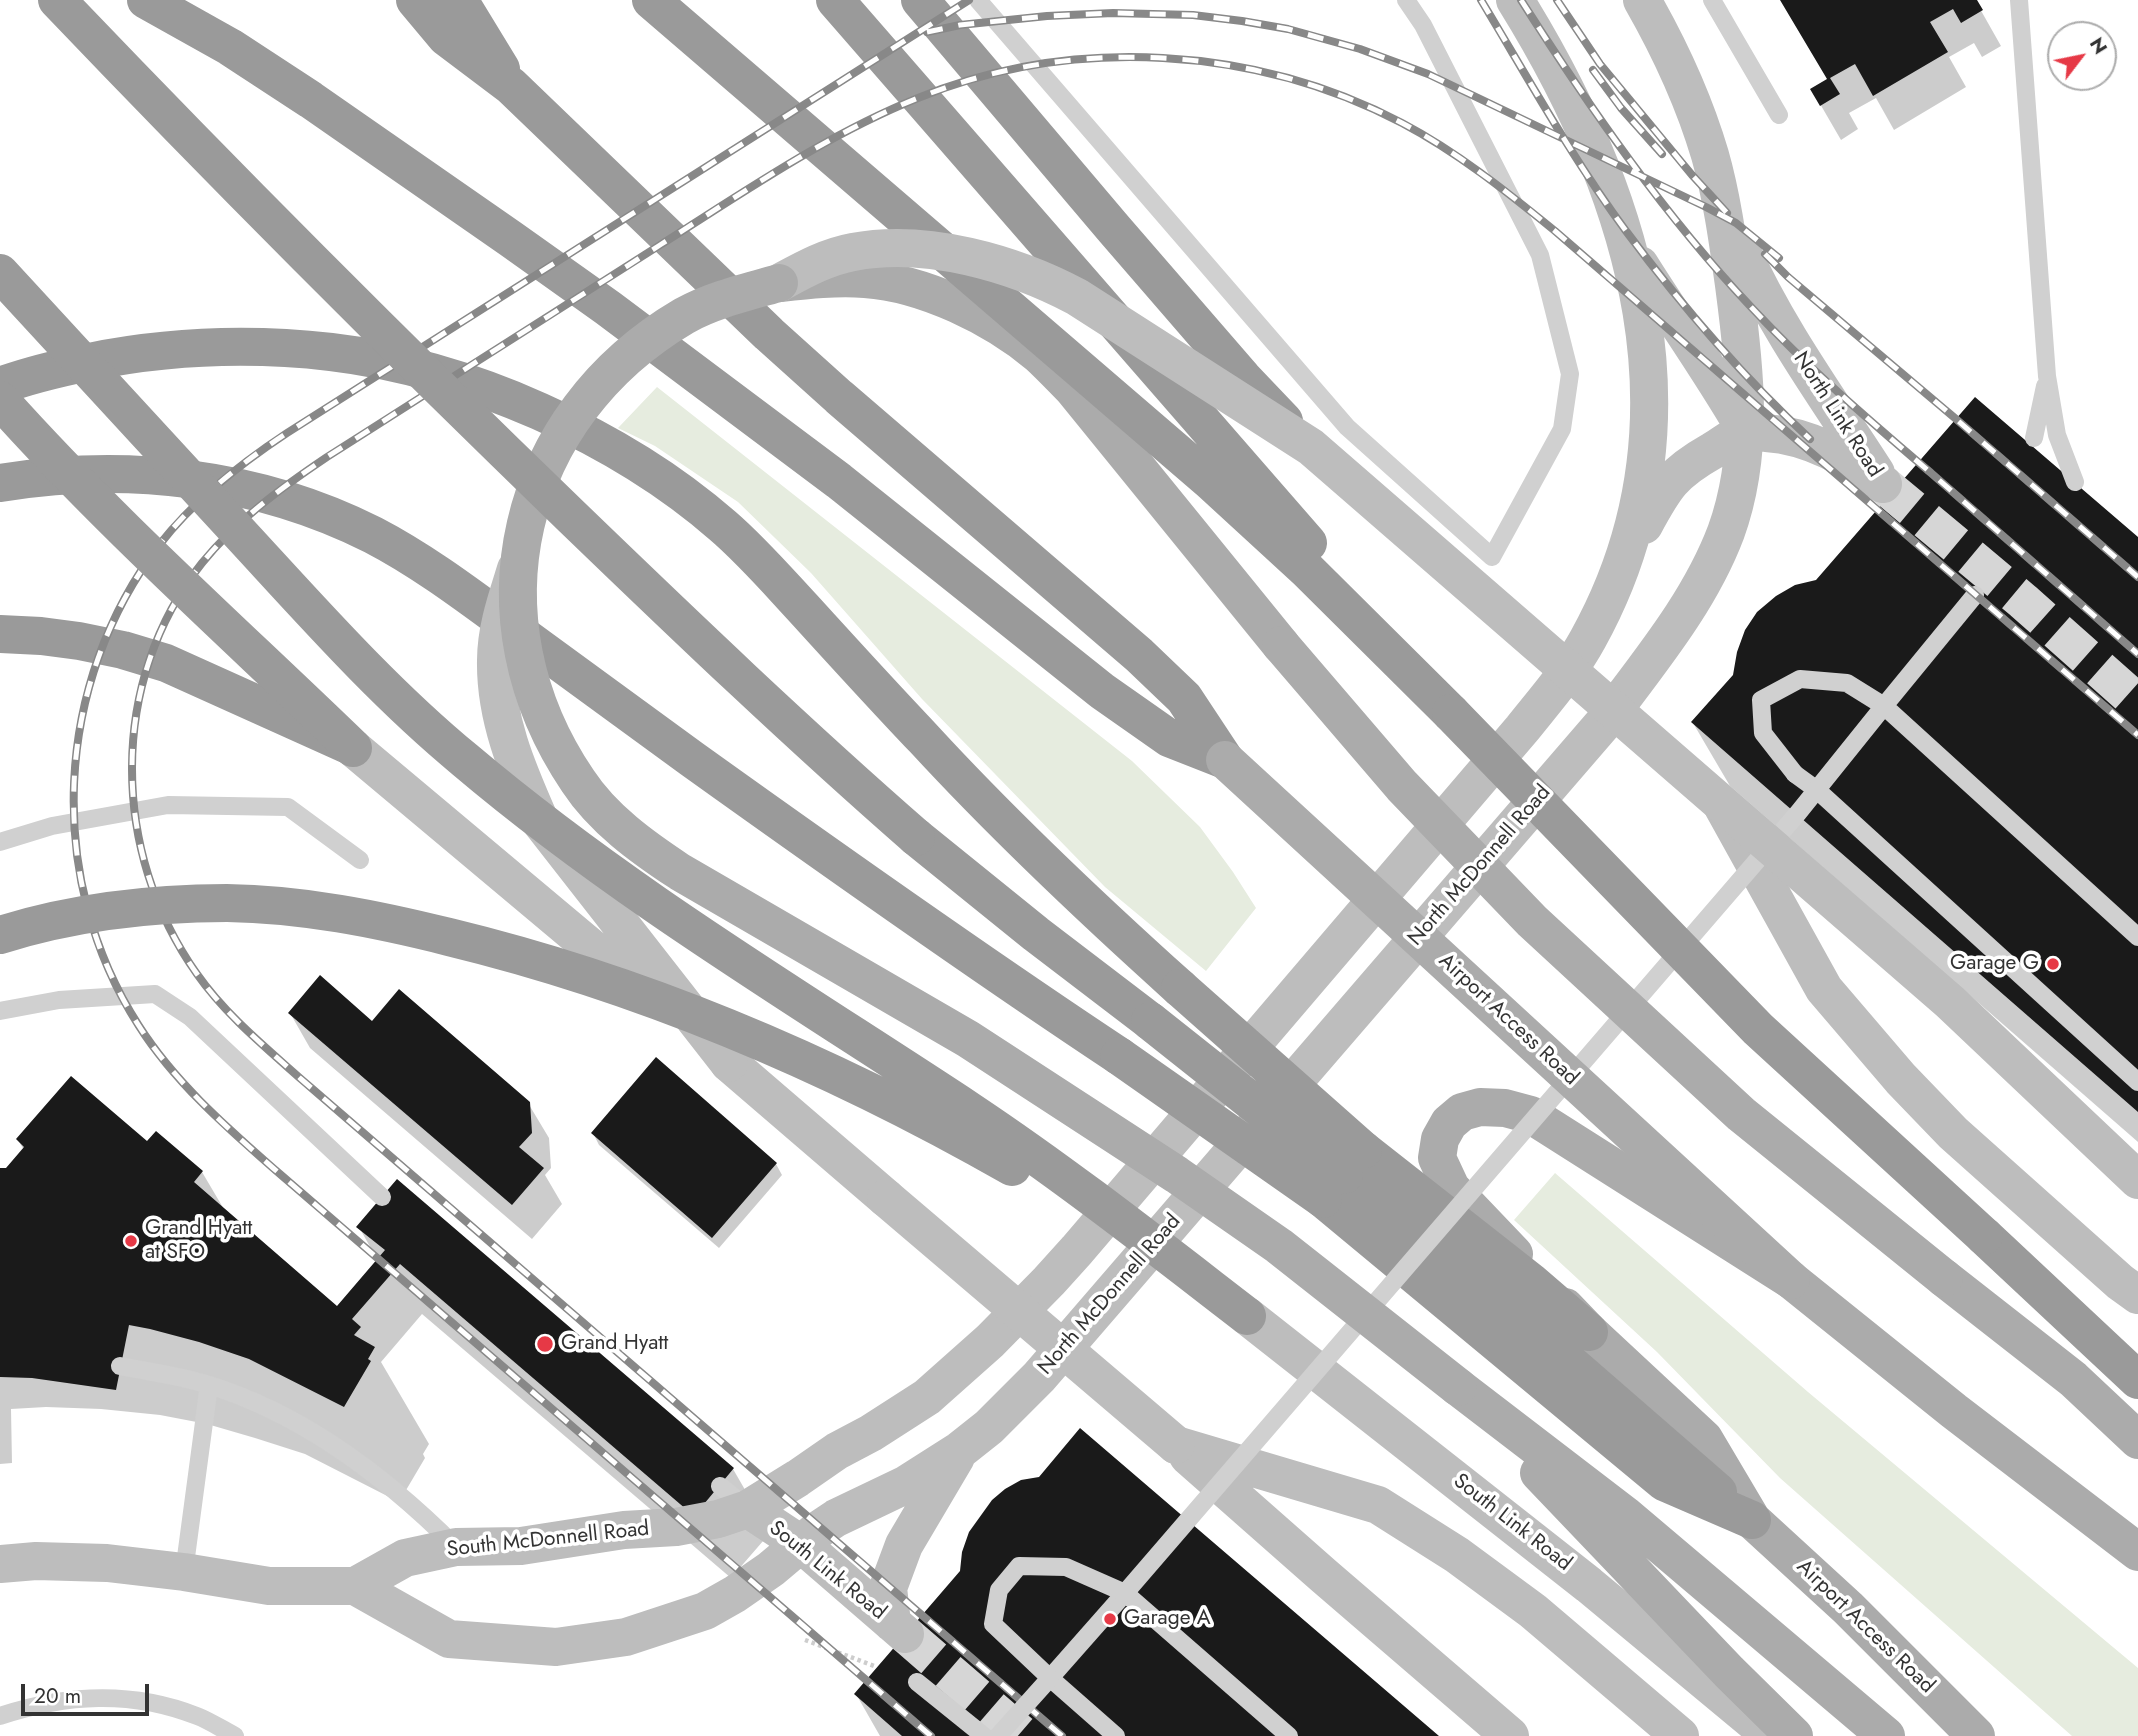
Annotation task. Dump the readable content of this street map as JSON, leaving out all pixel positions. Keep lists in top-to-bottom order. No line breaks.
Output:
{"streets":{"main road":["Airport Access Road"],"street":["North Link Road","North McDonnell Road","South Link Road","South McDonnell Road"]},"crossings":[["North Link Road","North McDonnell Road"],["North McDonnell Road","South Link Road"],["North McDonnell Road","South McDonnell Road"],["South Link Road","South McDonnell Road"]],"places":["Garage G","Grand Hyatt at SFO","Grand Hyatt","Garage A"],"scale_bar":"20 m","north":"top right"}
